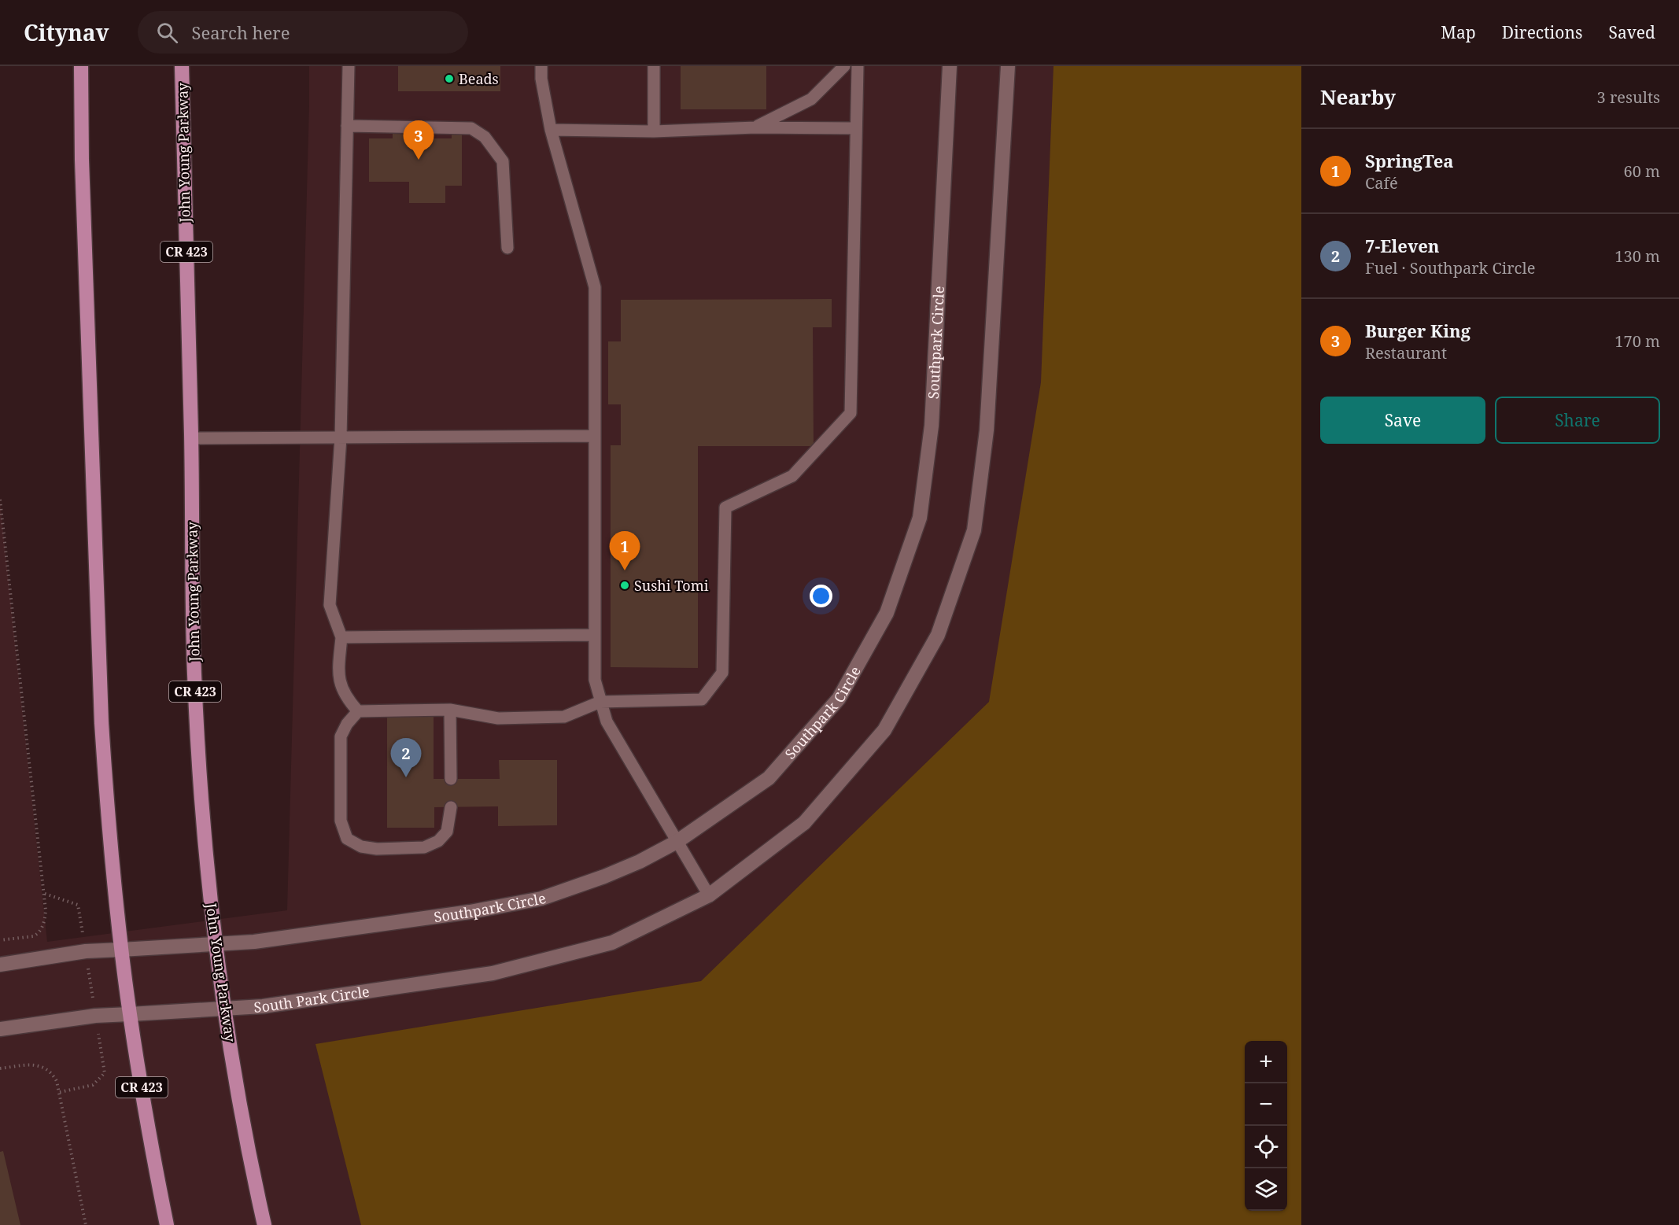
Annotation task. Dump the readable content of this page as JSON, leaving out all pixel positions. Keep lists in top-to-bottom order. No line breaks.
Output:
{"streets":{"highway":["John Young Parkway","CR 423"],"street":["Southpark Circle","South Park Circle"]},"crossings":[["John Young Parkway","Southpark Circle"],["John Young Parkway","South Park Circle"],["CR 423","South Park Circle"]],"places":["Beads","Sushi Tomi"],"page":{"header":"Citynav","search":"Search here","nav":["Map","Directions","Saved"],"heading":["Nearby","3 results"],"pins":["3","1","2"],"list":[{"mark":"1","name":"SpringTea","note":"Café","value":"60 m"},{"mark":"2","name":"7-Eleven","note":"Fuel · Southpark Circle","value":"130 m"},{"mark":"3","name":"Burger King","note":"Restaurant","value":"170 m"}],"buttons":["Save","Share"],"map_buttons":["+","−"]}}
